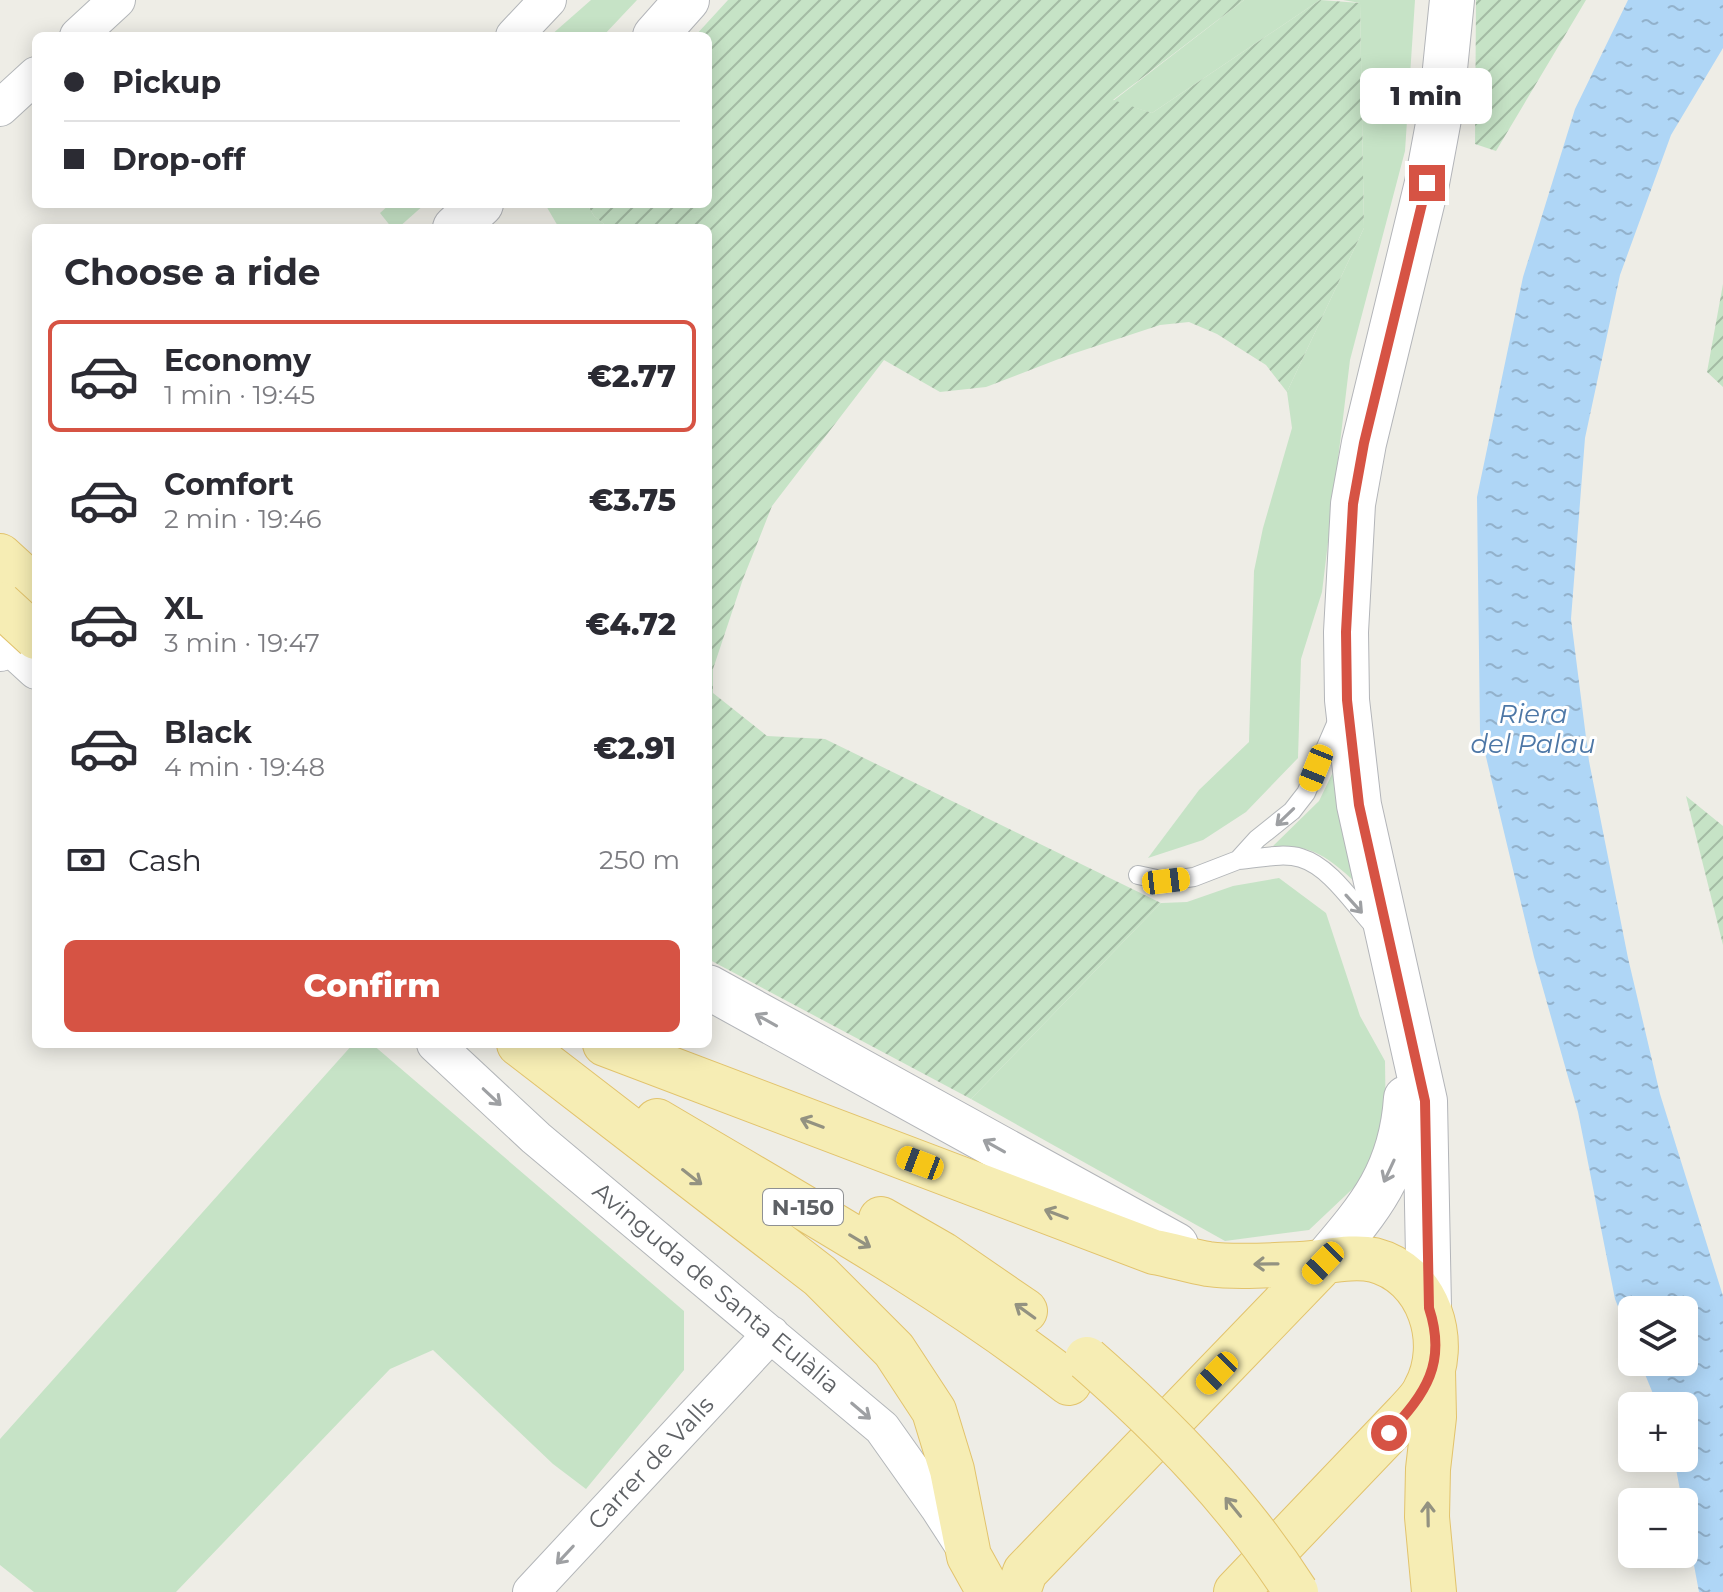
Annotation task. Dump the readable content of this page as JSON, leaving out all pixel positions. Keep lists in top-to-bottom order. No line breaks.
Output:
{"streets":{"main road":["N-150"],"street":["Avinguda de Santa Eulàlia","Carrer de Valls"]},"crossings":[["Avinguda de Santa Eulàlia","Carrer de Valls"]],"one_way":["Avinguda de Santa Eulàlia","Carrer de Valls"],"water":["Riera del Palau"],"page":{"banner":["Pickup","Drop-off"],"bubble":"1 min","heading":"Choose a ride","list":[{"name":"Economy","note":"1 min · 19:45","value":"€2.77"},{"name":"Comfort","note":"2 min · 19:46","value":"€3.75"},{"name":"XL","note":"3 min · 19:47","value":"€4.72"},{"name":"Black","note":"4 min · 19:48","value":"€2.91"}],"pay":["Cash","250 m"],"buttons":"Confirm","map_buttons":["+","−"]}}
